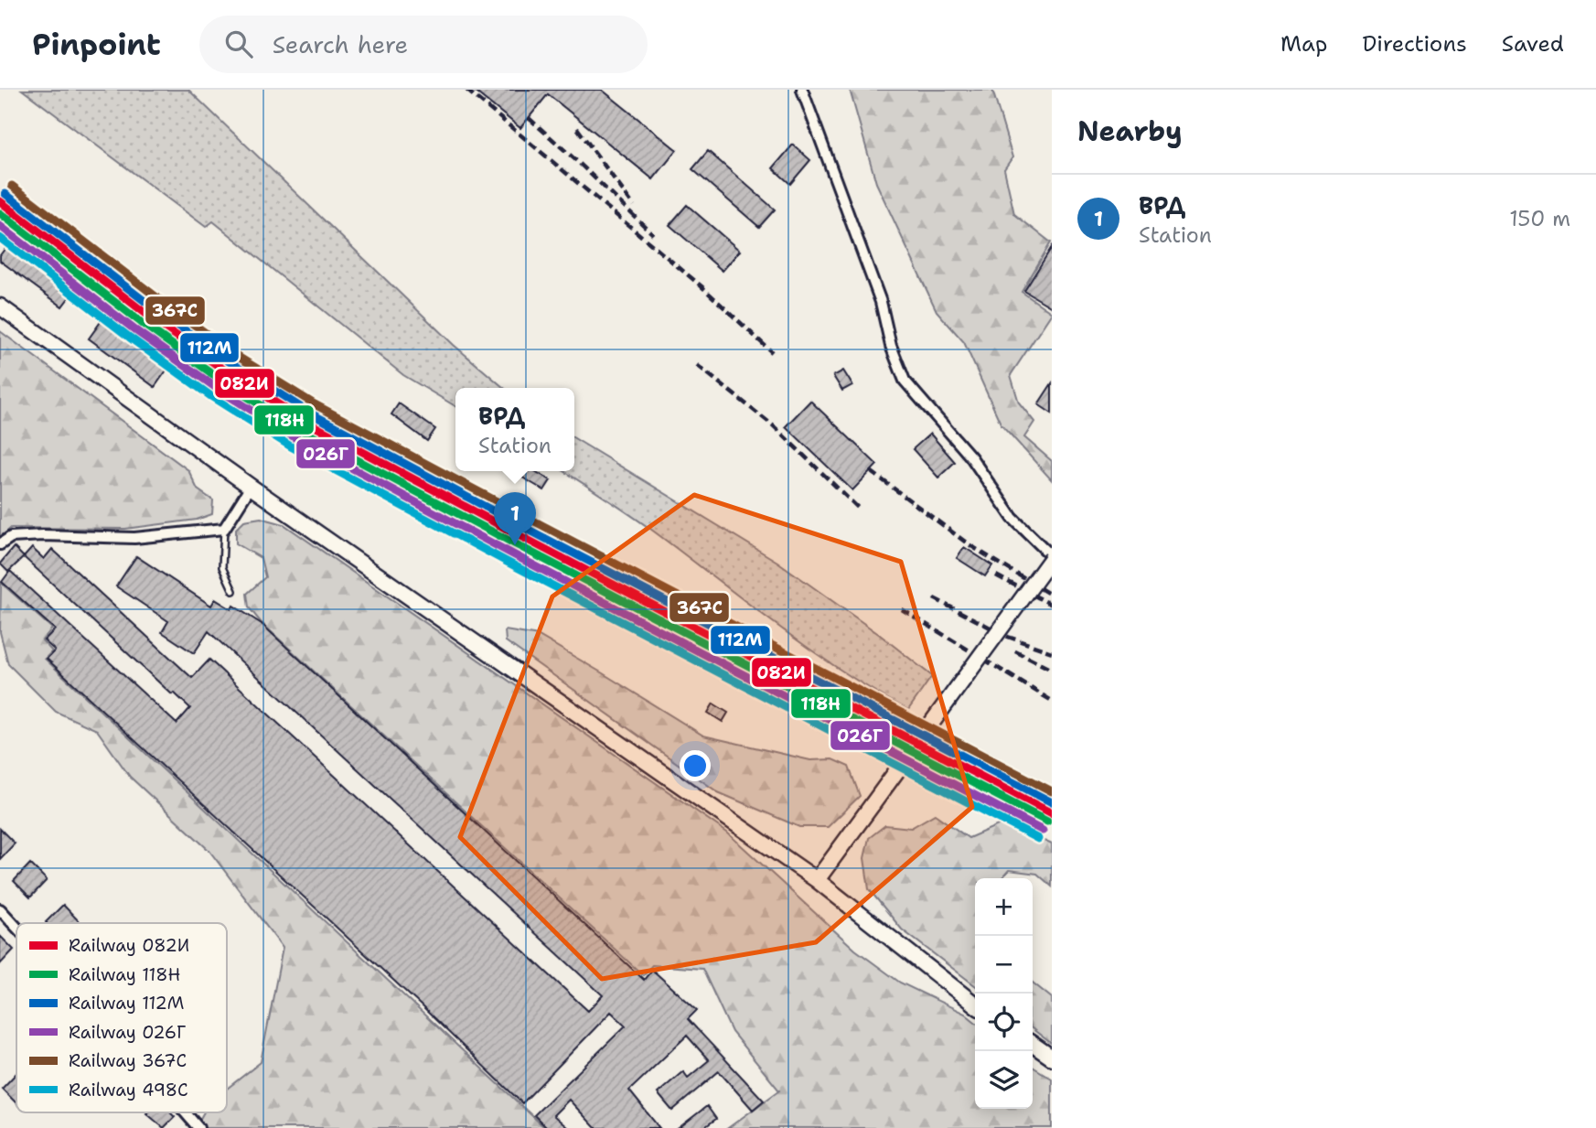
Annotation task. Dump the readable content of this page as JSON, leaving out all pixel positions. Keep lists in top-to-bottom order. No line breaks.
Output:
{"lines":["rail line 367С","rail line 112М","rail line 082И","rail line 118Н","rail line 026Г","rail line 498С"],"legend":["Railway 082И","Railway 118Н","Railway 112М","Railway 026Г","Railway 367С","Railway 498С"],"page":{"header":"Pinpoint","search":"Search here","nav":["Map","Directions","Saved"],"heading":"Nearby","list":[{"mark":"1","name":"ВРД","note":"Station","value":"150 m"}],"popup":["ВРД","Station"],"pins":"1","map_buttons":["+","−"]}}
